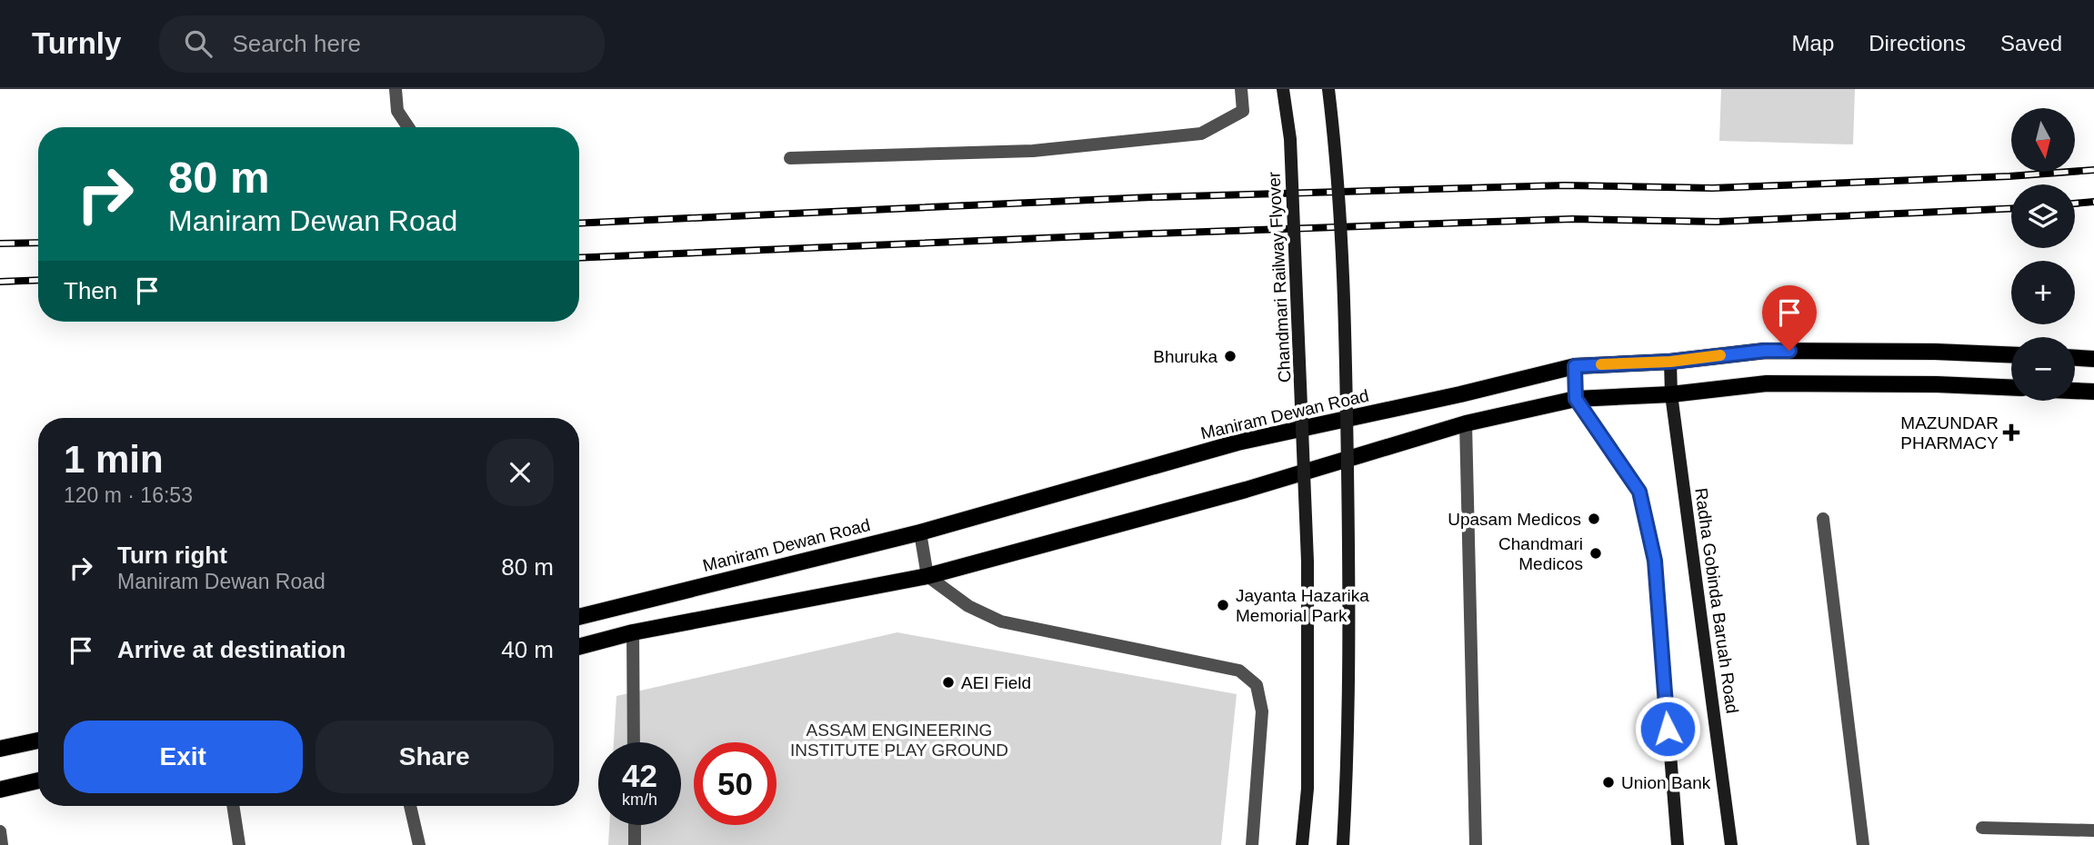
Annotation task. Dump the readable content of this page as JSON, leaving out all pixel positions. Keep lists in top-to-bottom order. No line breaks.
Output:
{"streets":{"main road":["Chandmari Railway Flyover","Maniram Dewan Road","Radha Gobinda Baruah Road"]},"crossings":[["Maniram Dewan Road","Radha Gobinda Baruah Road"]],"parks":["ASSAM ENGINEERING INSTITUTE PLAY GROUND"],"places":{"other":["Bhuruka","Upasam Medicos","Chandmari Medicos","Jayanta Hazarika Memorial Park","AEI Field","Union Bank"],"health":["MAZUNDAR PHARMACY"]},"north":"bottom","page":{"header":"Turnly","search":"Search here","nav":["Map","Directions","Saved"],"map_buttons":["+","−"],"turn":["80 m","Maniram Dewan Road"],"then":"Then","heading":["1 min","120 m · 16:53"],"list":[{"name":"Turn right","note":"Maniram Dewan Road","value":"80 m"},{"name":"Arrive at destination","value":"40 m"}],"buttons":["Exit","Share"],"speed":"42 km/h","limit":"50"}}
